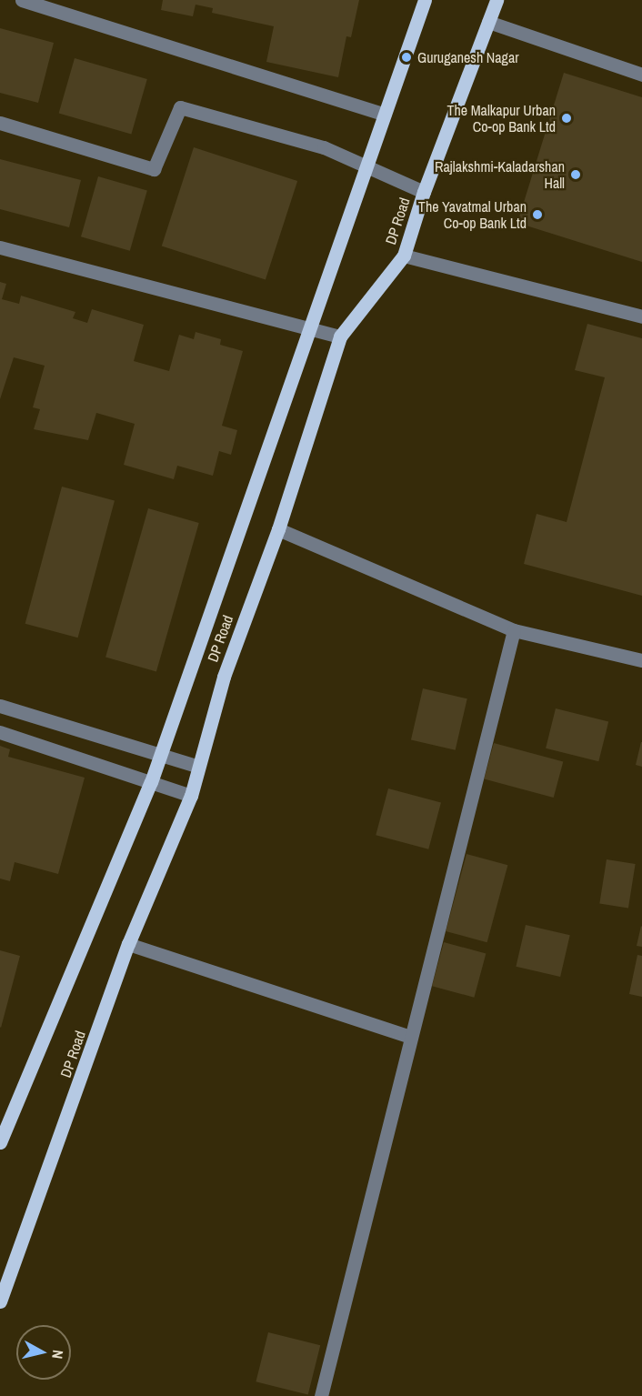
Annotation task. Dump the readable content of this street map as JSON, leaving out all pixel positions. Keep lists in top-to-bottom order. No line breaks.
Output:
{"streets":{"main road":["DP Road"]},"places":["Guruganesh Nagar","The Malkapur Urban Co-op Bank Ltd","Rajlakshmi-Kaladarshan Hall","The Yavatmal Urban Co-op Bank Ltd"],"north":"right"}
